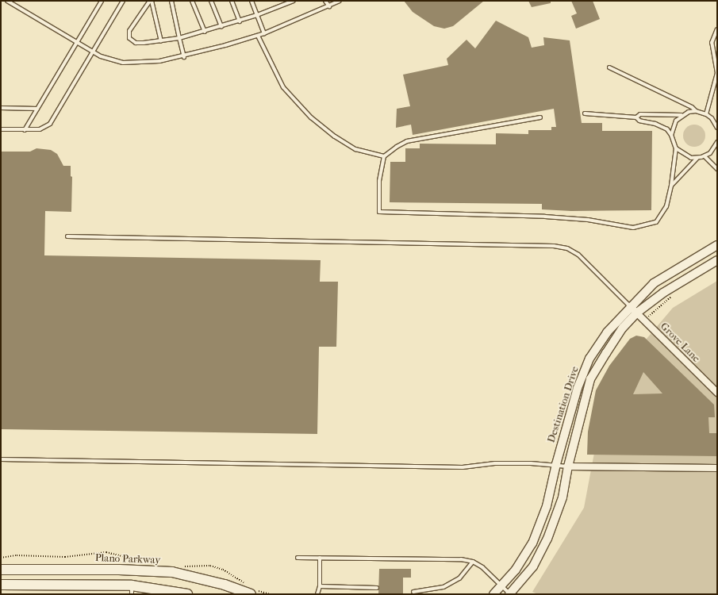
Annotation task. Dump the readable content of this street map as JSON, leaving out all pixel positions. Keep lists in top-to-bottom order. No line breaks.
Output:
{"streets":{"main road":["Plano Parkway"],"street":["Grove Lane","Destination Drive"]},"crossings":[["Grove Lane","Destination Drive"]]}
